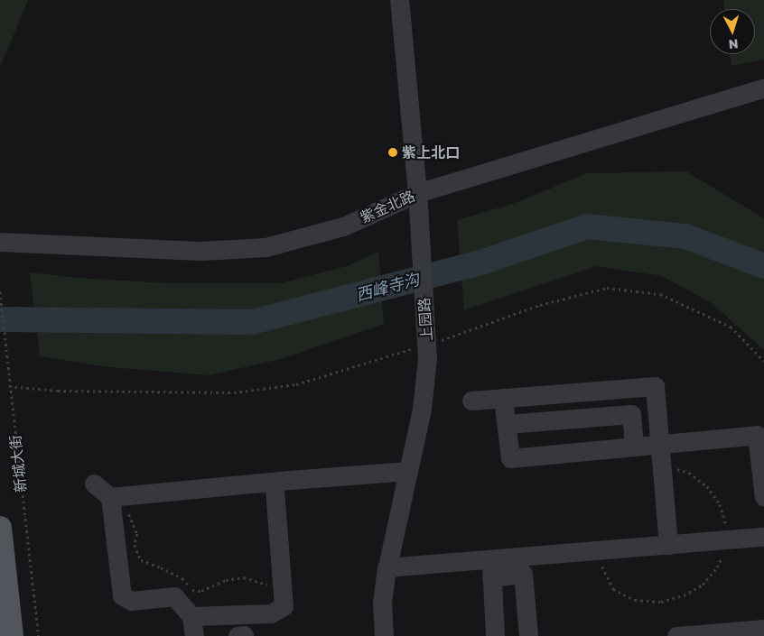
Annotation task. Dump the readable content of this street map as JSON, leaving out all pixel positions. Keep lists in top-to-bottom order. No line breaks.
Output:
{"streets":{"street":["紫金北路","上园路"],"path":["新城大街"]},"crossings":[["紫金北路","上园路"]],"water":["西峰寺沟"],"places":["紫上北口"],"north":"bottom"}
